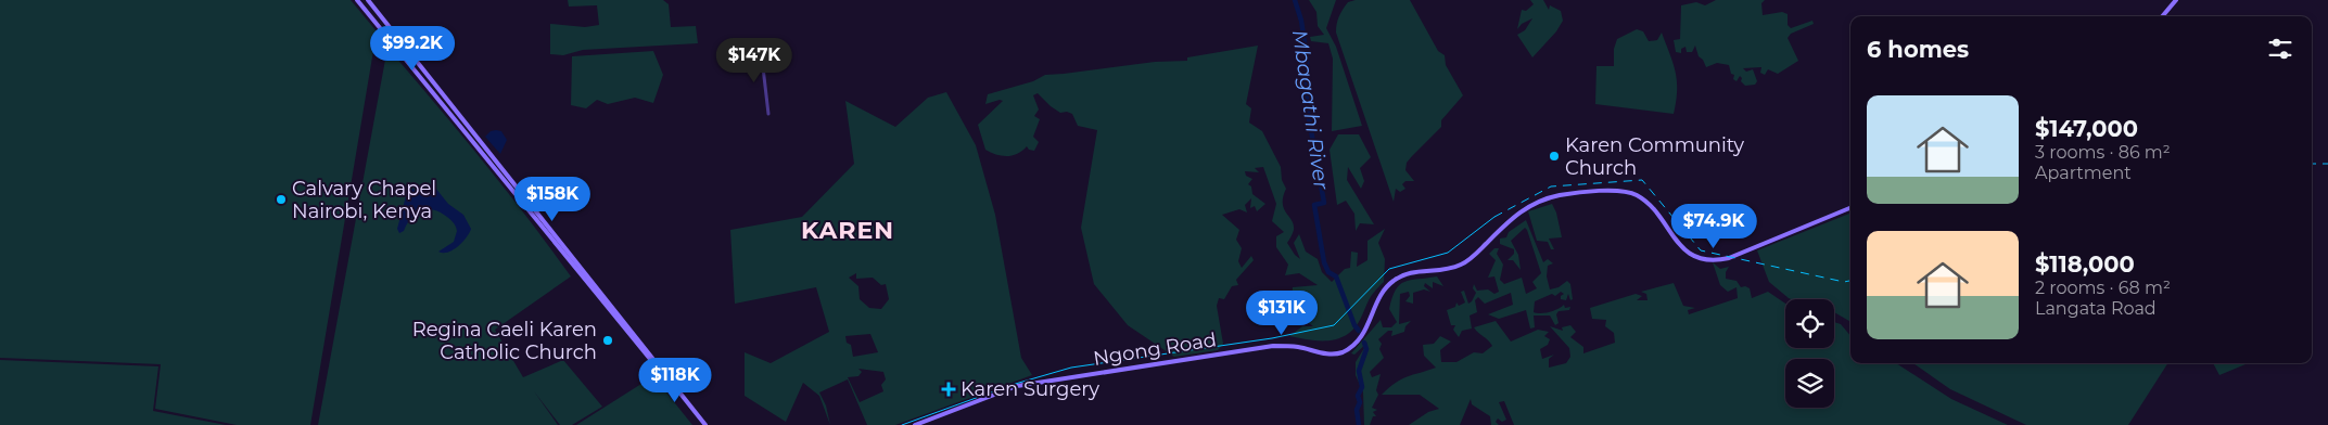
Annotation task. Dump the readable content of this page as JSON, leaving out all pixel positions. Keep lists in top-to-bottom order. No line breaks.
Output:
{"streets":{"main road":["Ngong Road"]},"districts":["KAREN"],"water":["Mbagathi River"],"places":{"other":["Karen Community Church","Calvary Chapel Nairobi, Kenya","Regina Caeli Karen Catholic Church"],"health":["Karen Surgery"]},"page":{"heading":"6 homes","price":["$99.2K","$147K","$158K","$74.9K","$131K","$118K"],"list":[{"name":"$147,000","note":"3 rooms · 86 m² · Apartment"},{"name":"$118,000","note":"2 rooms · 68 m² · Langata Road"}]}}
